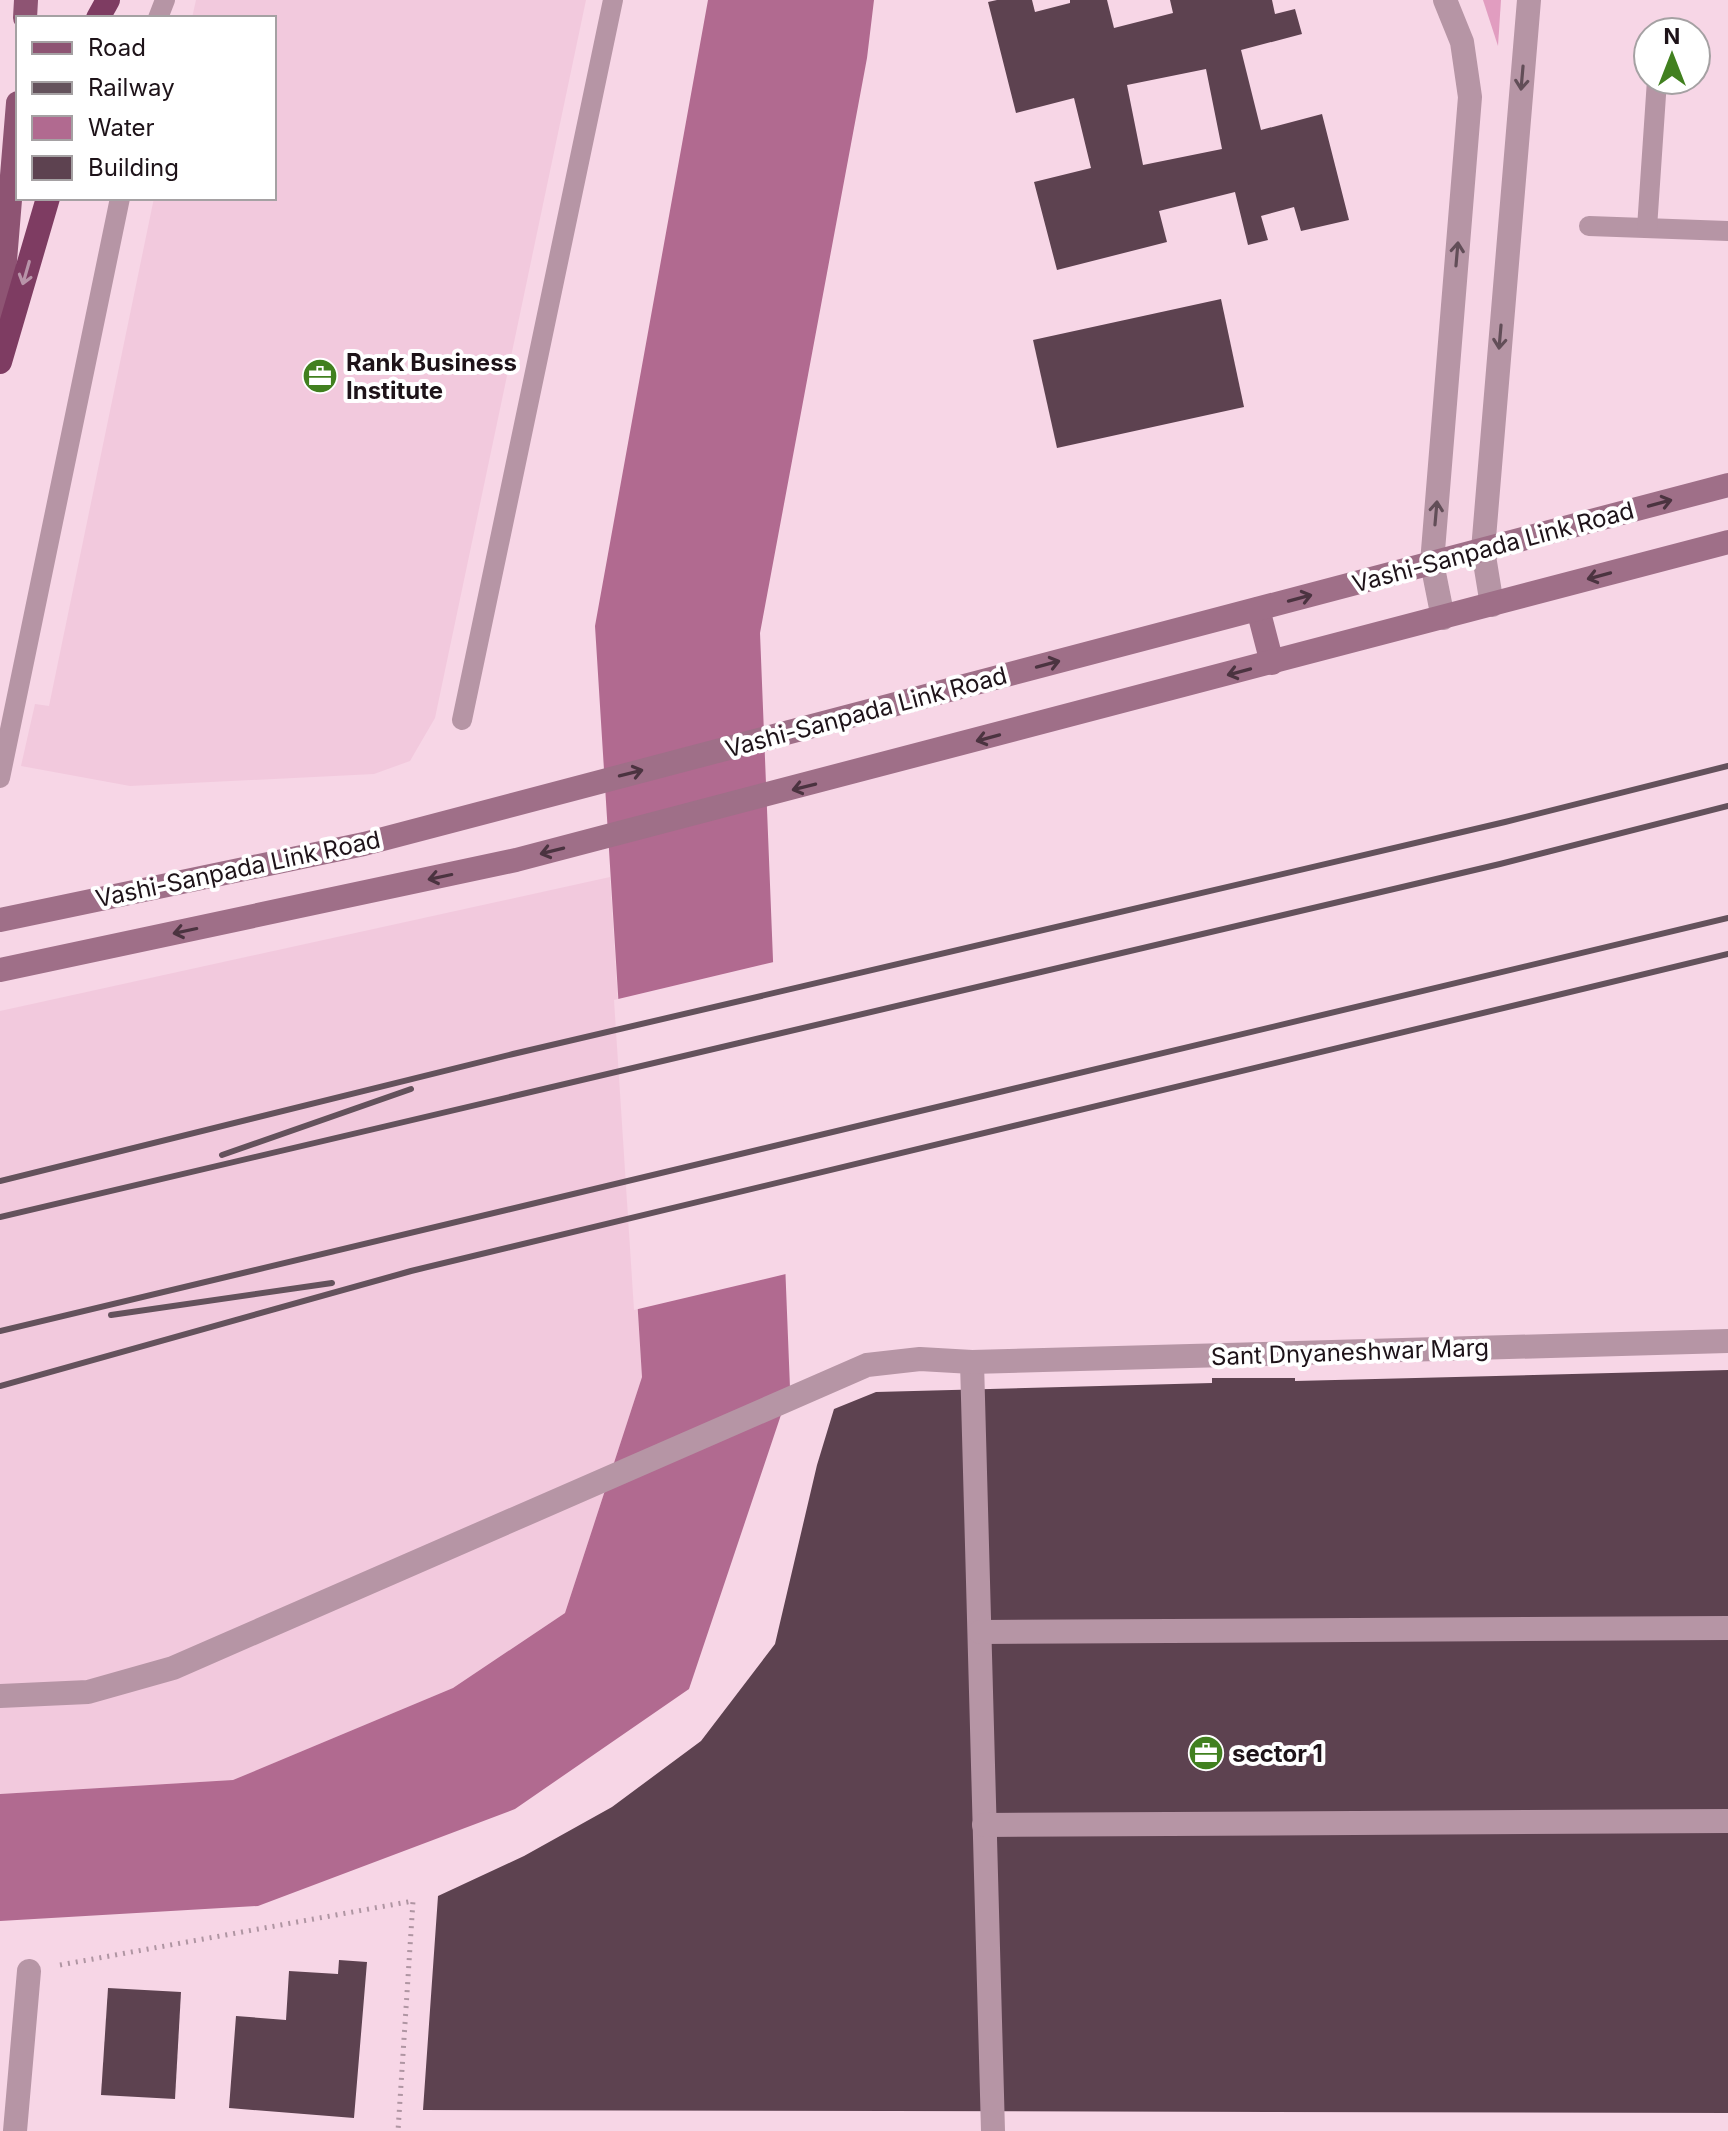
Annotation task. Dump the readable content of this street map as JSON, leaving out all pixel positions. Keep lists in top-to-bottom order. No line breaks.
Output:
{"streets":{"main road":["Vashi-Sanpada Link Road"],"street":["Sant Dnyaneshwar Marg"]},"places":{"office":["Rank Business Institute","sector 1"]},"legend":["Road","Railway","Water","Building"],"north":"top"}
